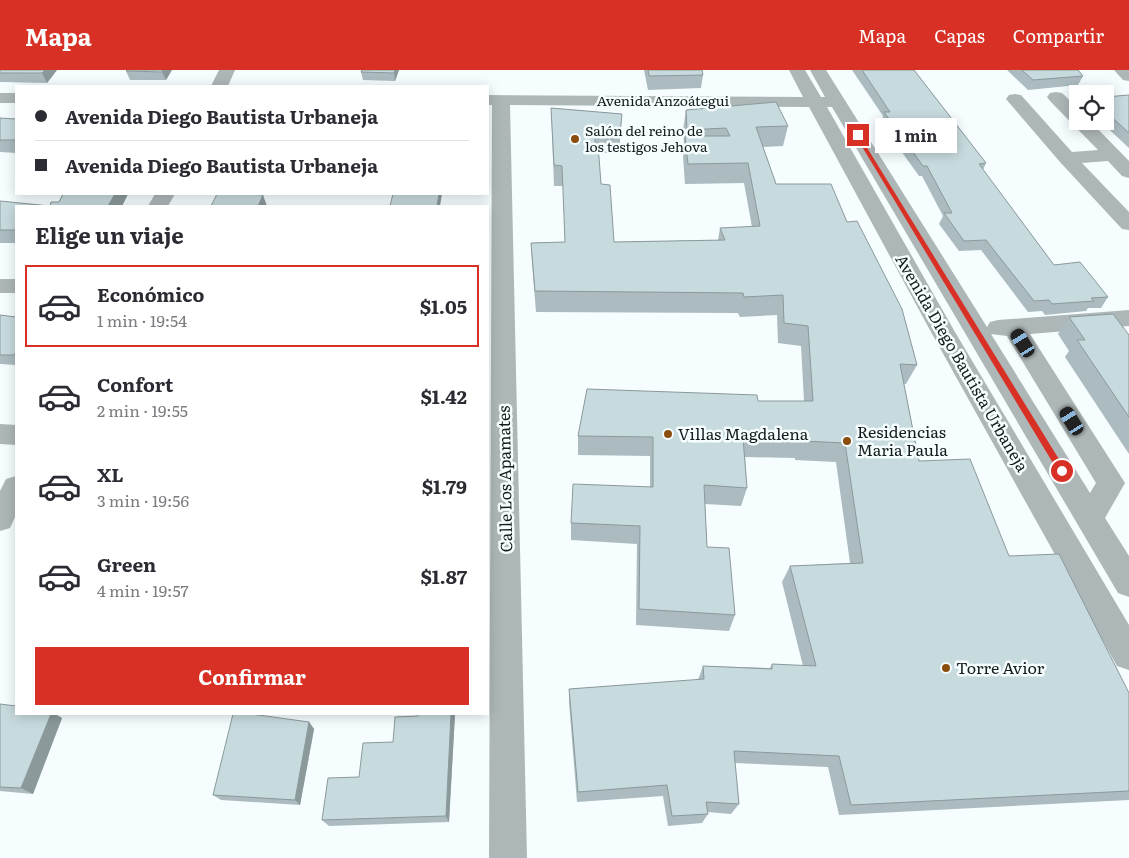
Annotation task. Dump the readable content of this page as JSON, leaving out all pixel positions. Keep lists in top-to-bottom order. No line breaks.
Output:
{"streets":{"street":["Avenida Anzoátegui","Avenida Diego Bautista Urbaneja","Calle Los Apamates"]},"crossings":[["Avenida Anzoátegui","Avenida Diego Bautista Urbaneja"],["Avenida Anzoátegui","Calle Los Apamates"]],"places":["Salón del reino de los testigos Jehova","Villas Magdalena","Residencias Maria Paula","Torre Avior"],"page":{"header":"Mapa","nav":["Mapa","Capas","Compartir"],"banner":["Avenida Diego Bautista Urbaneja","Avenida Diego Bautista Urbaneja"],"bubble":"1 min","heading":"Elige un viaje","list":[{"name":"Económico","note":"1 min · 19:54","value":"$1.05"},{"name":"Confort","note":"2 min · 19:55","value":"$1.42"},{"name":"XL","note":"3 min · 19:56","value":"$1.79"},{"name":"Green","note":"4 min · 19:57","value":"$1.87"}],"buttons":"Confirmar"}}
